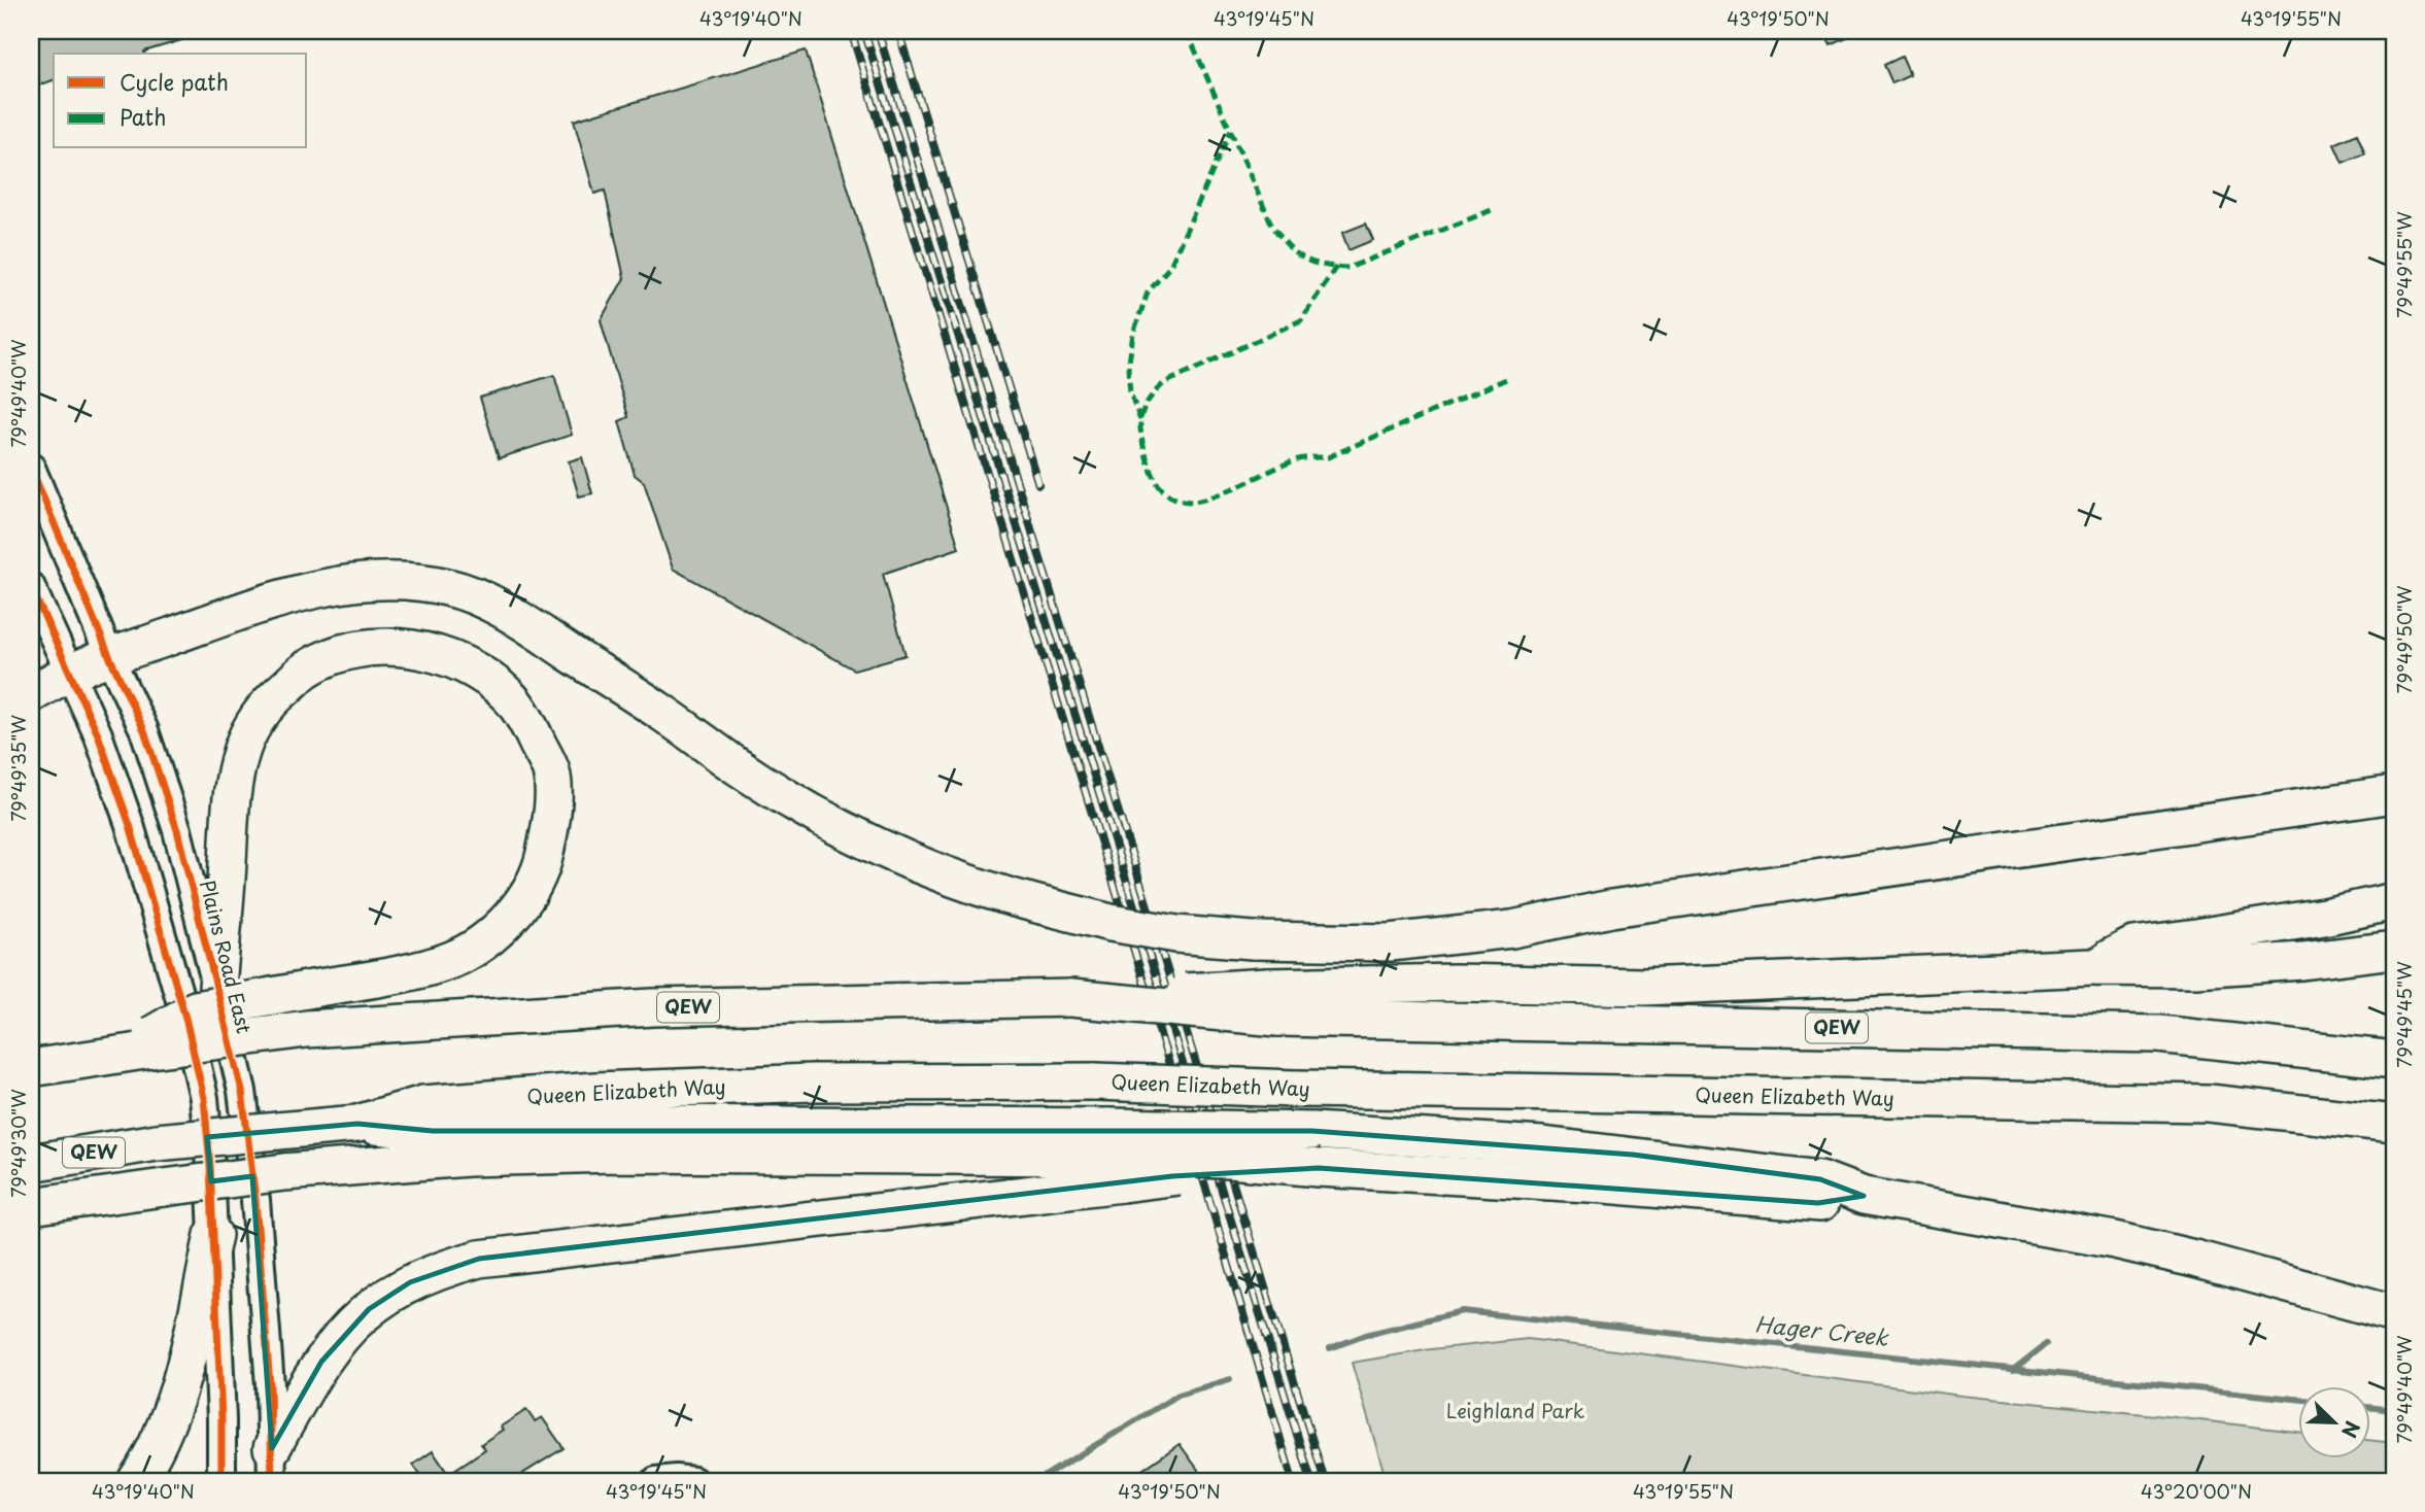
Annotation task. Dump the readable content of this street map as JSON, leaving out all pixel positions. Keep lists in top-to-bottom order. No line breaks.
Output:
{"streets":{"highway":["QEW","Queen Elizabeth Way"],"main road":["Plains Road East"]},"water":["Hager Creek"],"parks":["Leighland Park"],"legend":["Cycle path","Path"],"north":"bottom right","coordinates":["43°19'40\"N","43°19'45\"N","43°19'50\"N","43°19'55\"N","79°49'55\"W","79°49'40\"W","79°49'50\"W","79°49'35\"W","79°49'45\"W","79°49'30\"W","43°20'00\"N"]}
